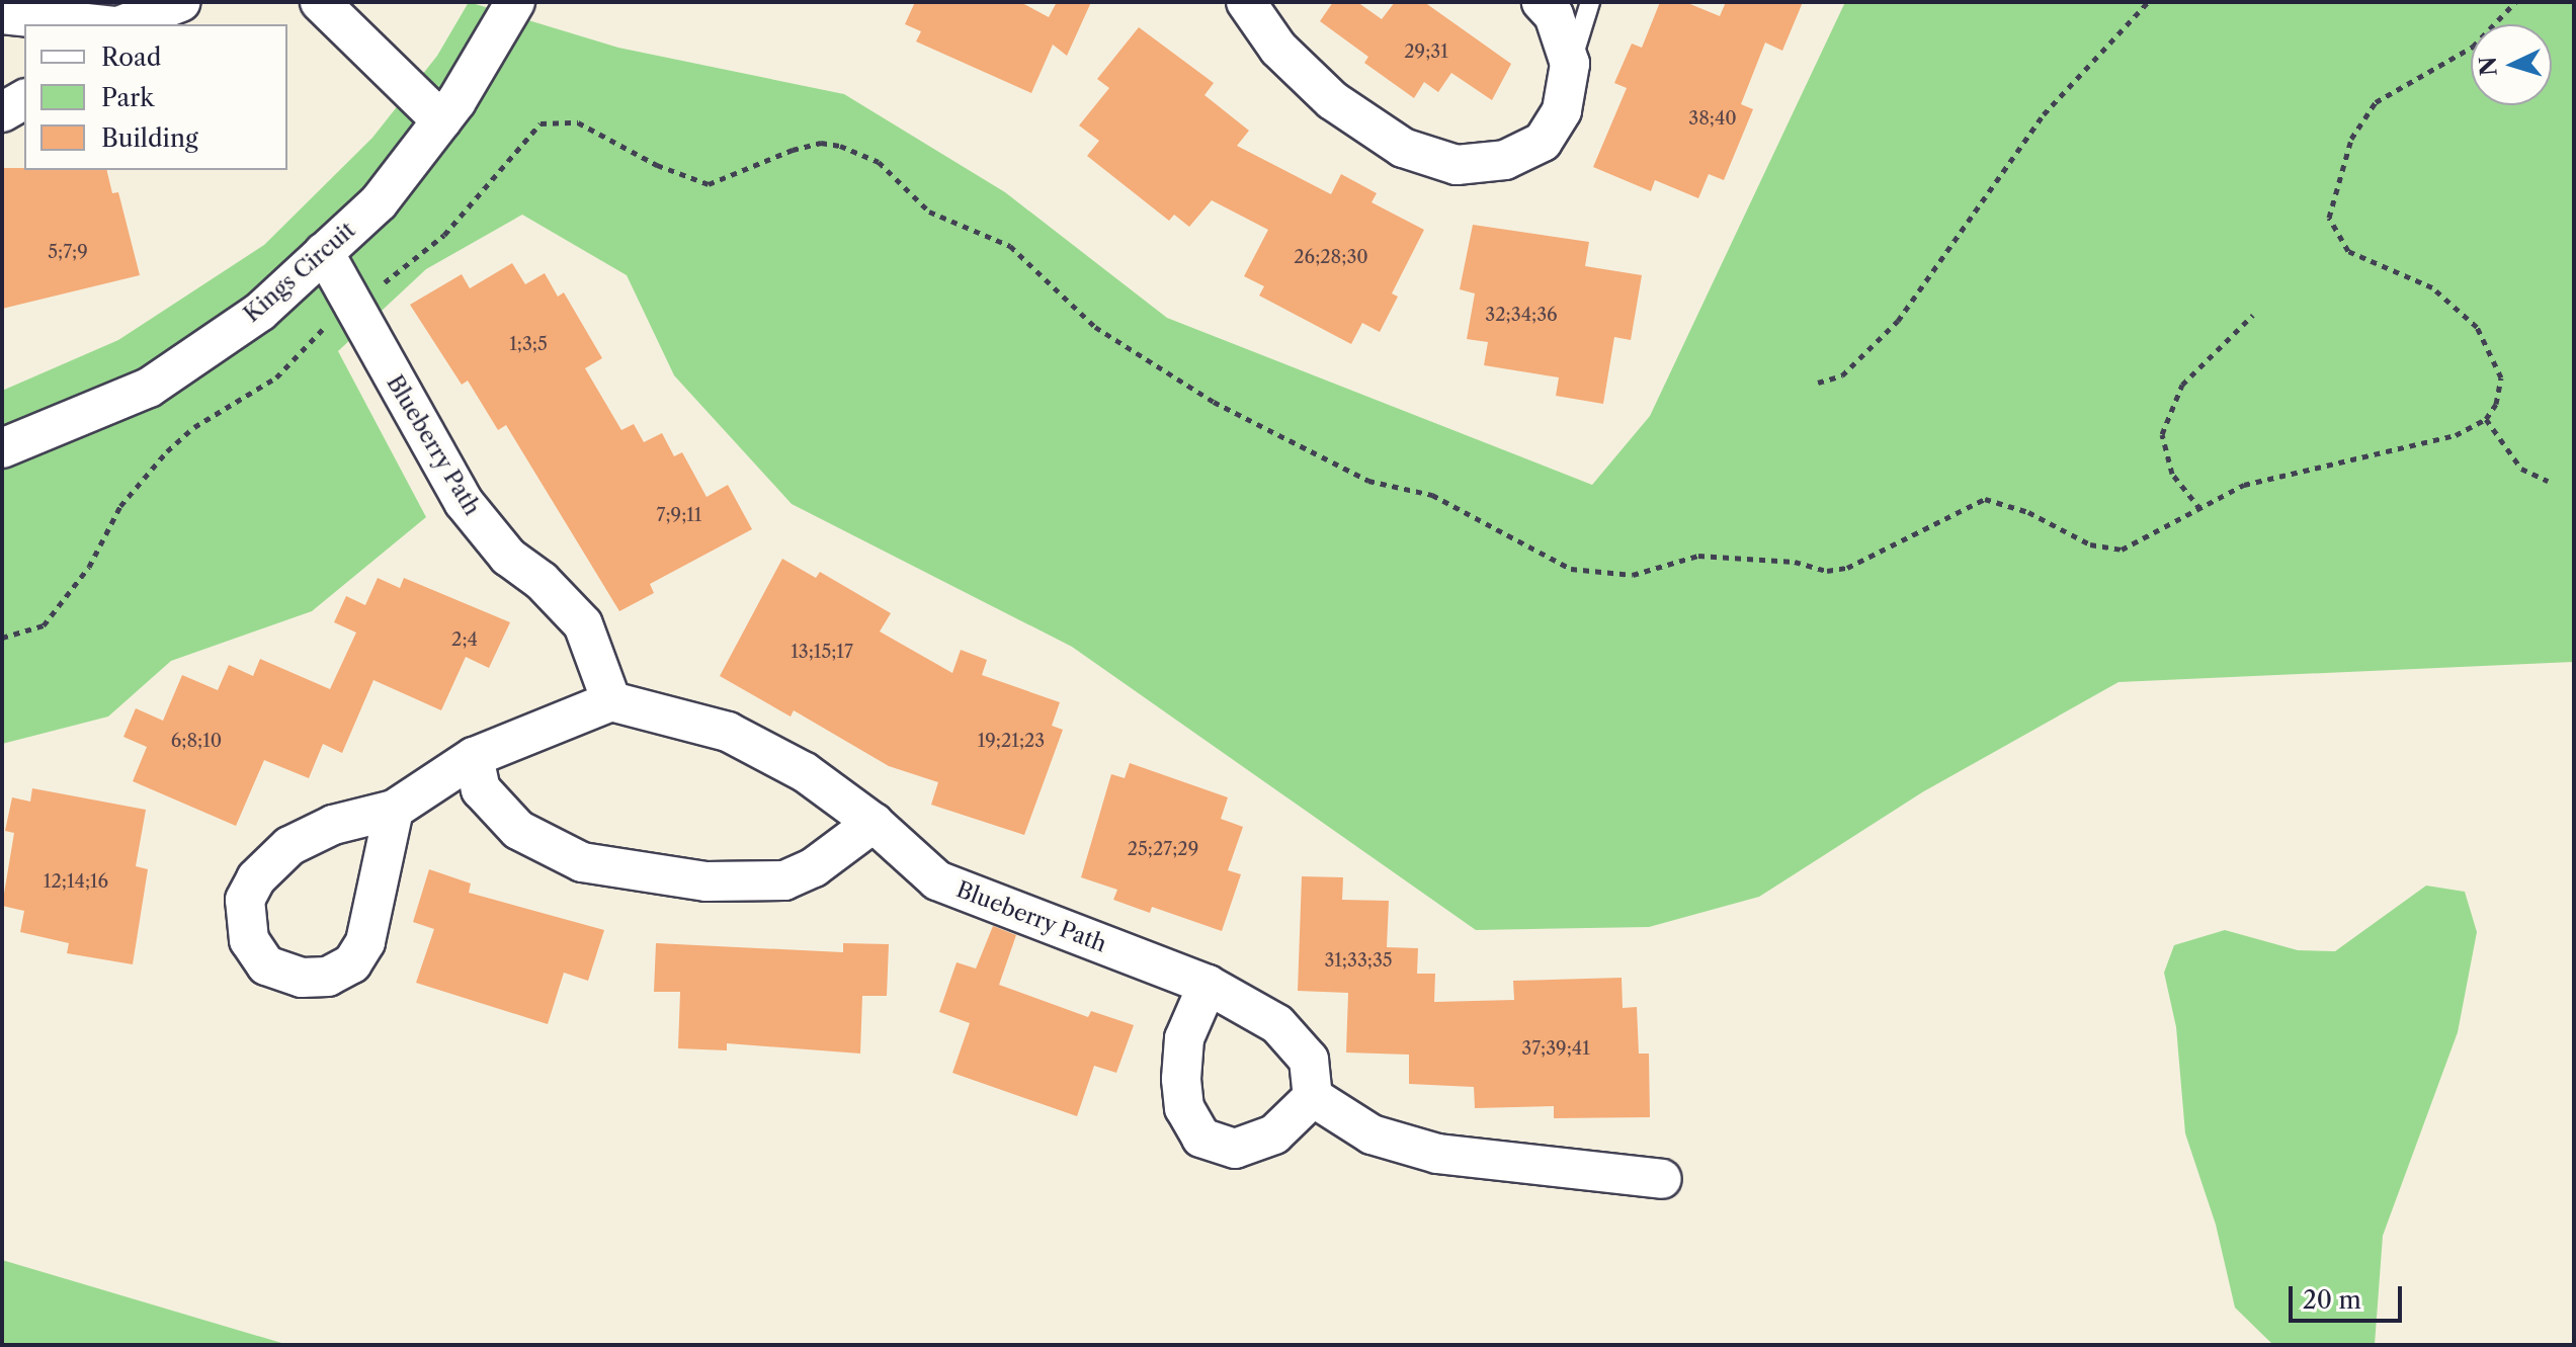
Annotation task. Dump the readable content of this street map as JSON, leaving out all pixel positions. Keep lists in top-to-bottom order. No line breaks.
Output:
{"streets":{"street":["Kings Circuit","Blueberry Path"]},"crossings":[["Kings Circuit","Blueberry Path"]],"house_numbers":["29;31","38;40","5;7;9","26;28;30","32;34;36","1;3;5","7;9;11","2;4","13;15;17","6;8;10","19;21;23","25;27;29","12;14;16","31;33;35","37;39;41"],"legend":["Road","Park","Building"],"scale_bar":"20 m","north":"left"}
